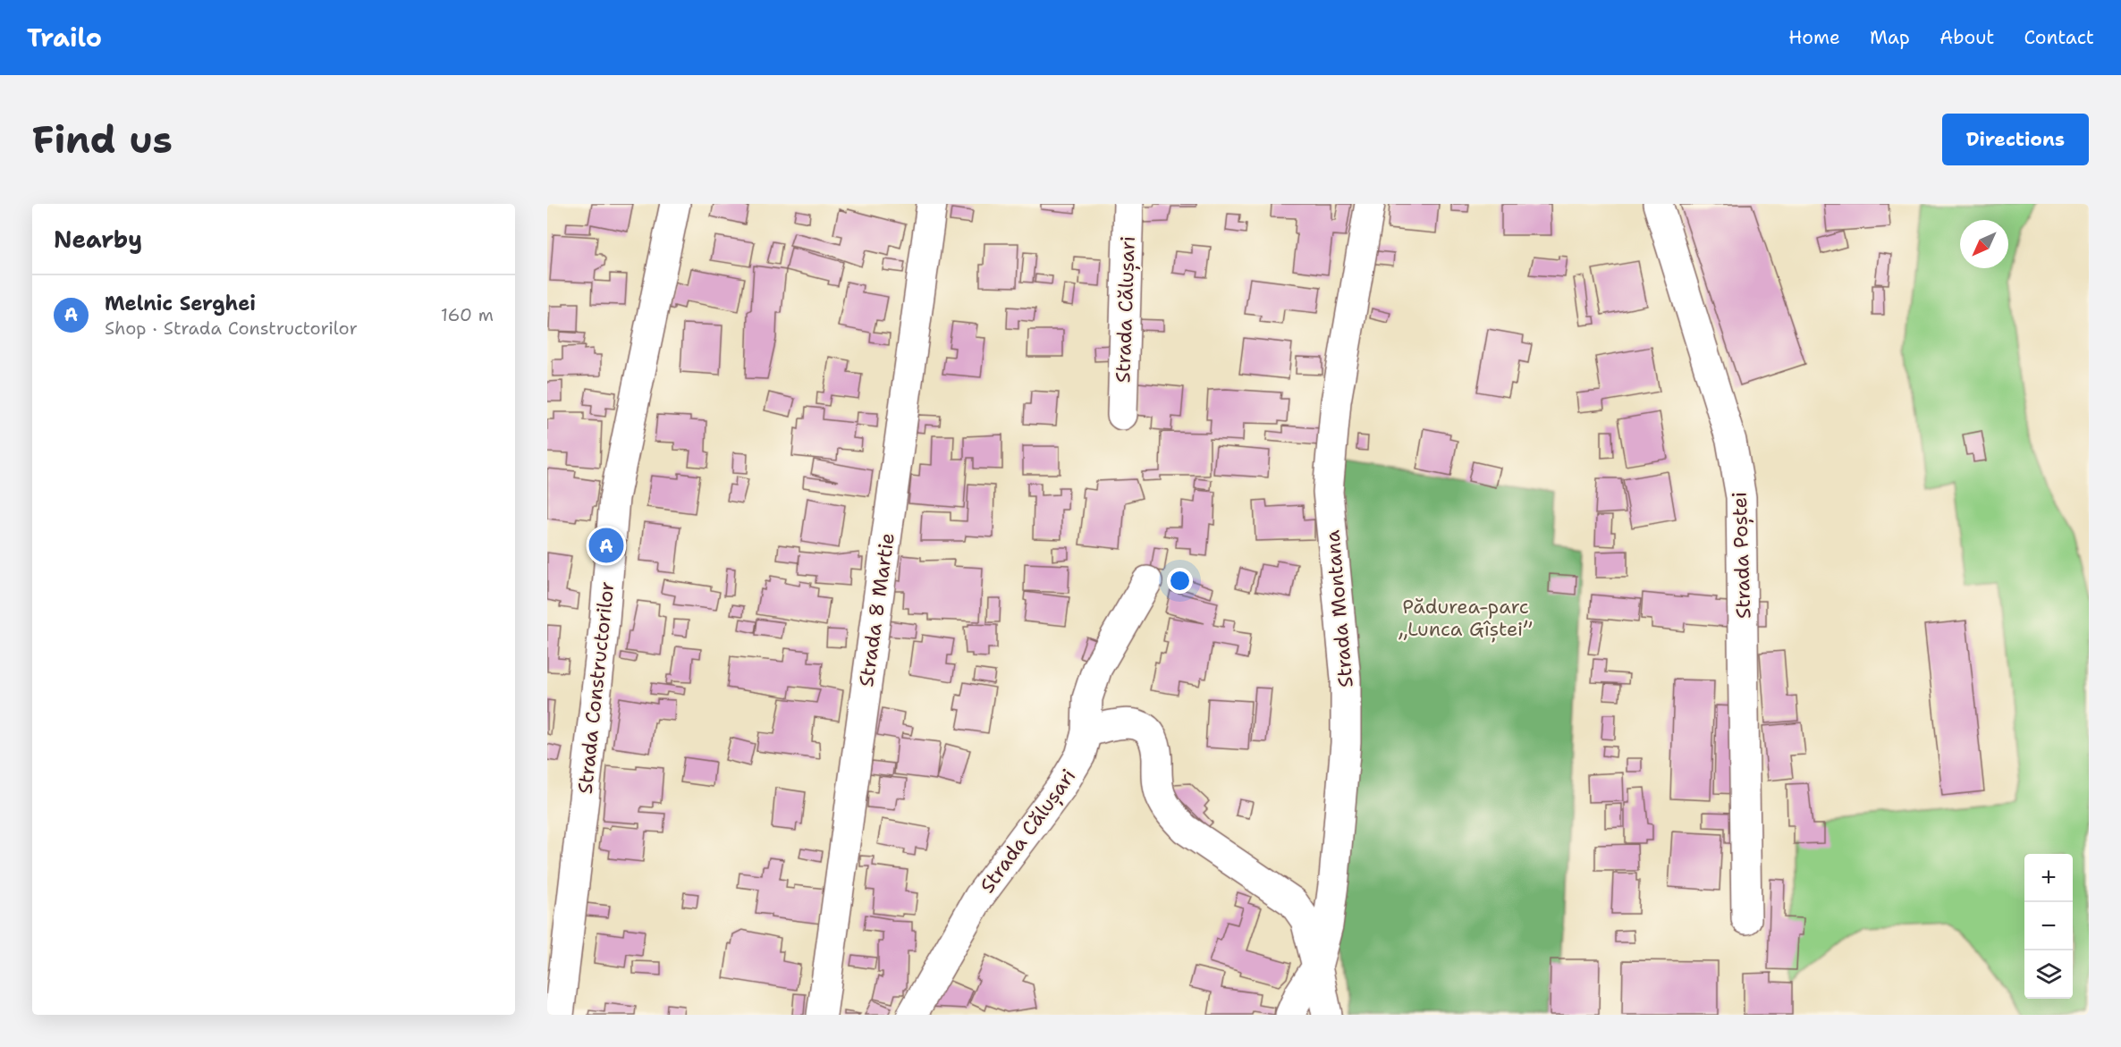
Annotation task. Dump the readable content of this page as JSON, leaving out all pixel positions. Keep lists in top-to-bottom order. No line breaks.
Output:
{"streets":{"street":["Strada Călușari","Strada Poștei","Strada Montana","Strada 8 Martie","Strada Constructorilor"]},"parks":["Pădurea-parc „Lunca Gîștei”"],"north":"bottom left","page":{"header":"Trailo","nav":["Home","Map","About","Contact"],"buttons":"Directions","title":"Find us","heading":"Nearby","list":[{"mark":"A","name":"Melnic Serghei","note":"Shop · Strada Constructorilor","value":"160 m"}],"pins":"A","map_buttons":["+","−"]}}
